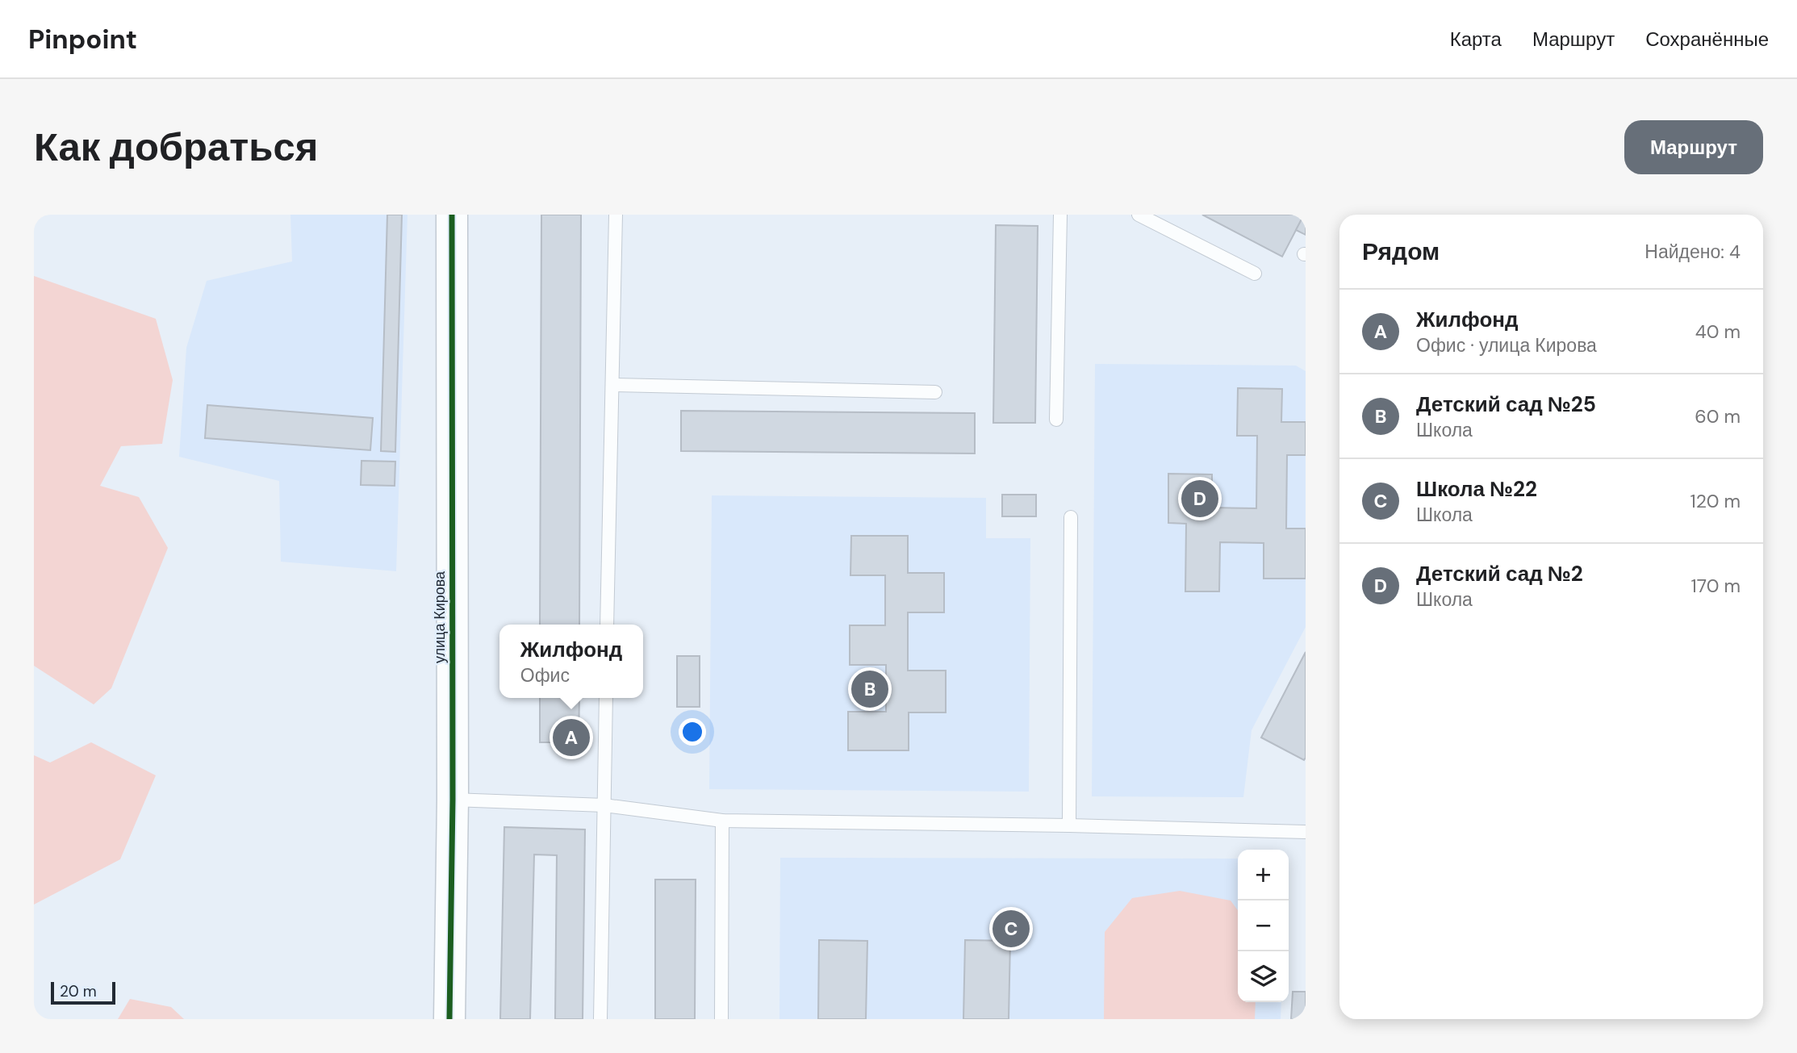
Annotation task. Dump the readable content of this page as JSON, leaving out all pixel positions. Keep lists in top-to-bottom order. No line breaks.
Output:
{"streets":{"street":["улица Кирова"]},"scale_bar":"20 m","page":{"header":"Pinpoint","nav":["Карта","Маршрут","Сохранённые"],"buttons":"Маршрут","title":"Как добраться","heading":["Рядом","Найдено: 4"],"list":[{"mark":"A","name":"Жилфонд","note":"Офис · улица Кирова","value":"40 m"},{"mark":"B","name":"Детский сад №25","note":"Школа","value":"60 m"},{"mark":"C","name":"Школа №22","note":"Школа","value":"120 m"},{"mark":"D","name":"Детский сад №2","note":"Школа","value":"170 m"}],"pins":["D","B","A","C"],"popup":["Жилфонд","Офис"],"map_buttons":["+","−"],"scale":"20 m"}}
